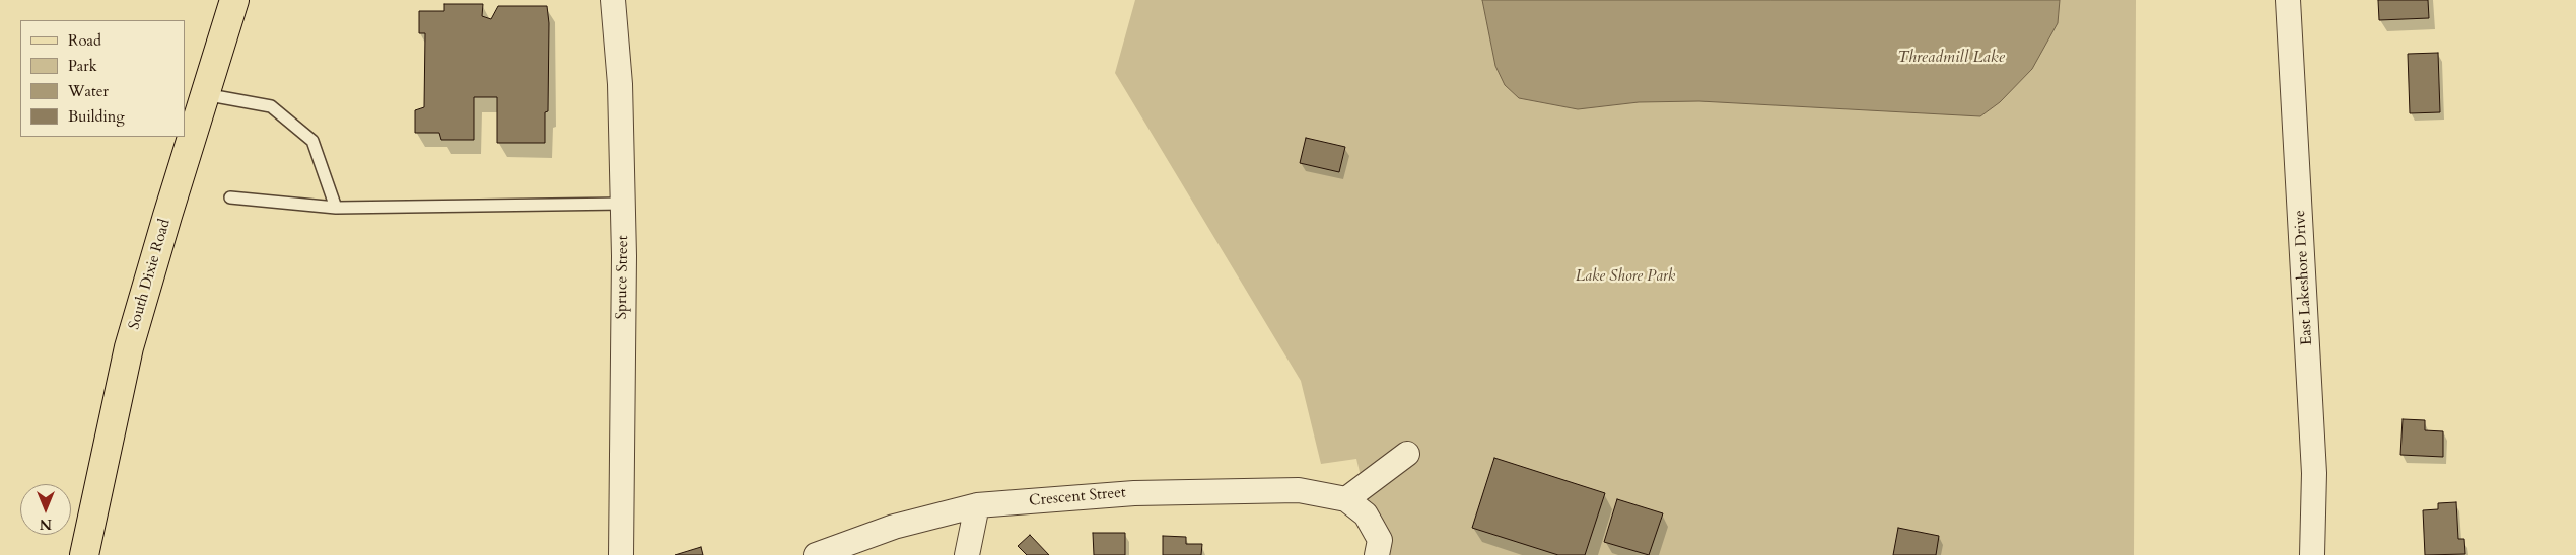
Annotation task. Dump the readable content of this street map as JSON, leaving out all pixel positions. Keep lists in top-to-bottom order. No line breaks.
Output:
{"streets":{"main road":["South Dixie Road"],"street":["Spruce Street","East Lakeshore Drive","Crescent Street"]},"water":["Threadmill Lake"],"parks":["Lake Shore Park"],"legend":["Road","Park","Water","Building"],"north":"bottom"}
